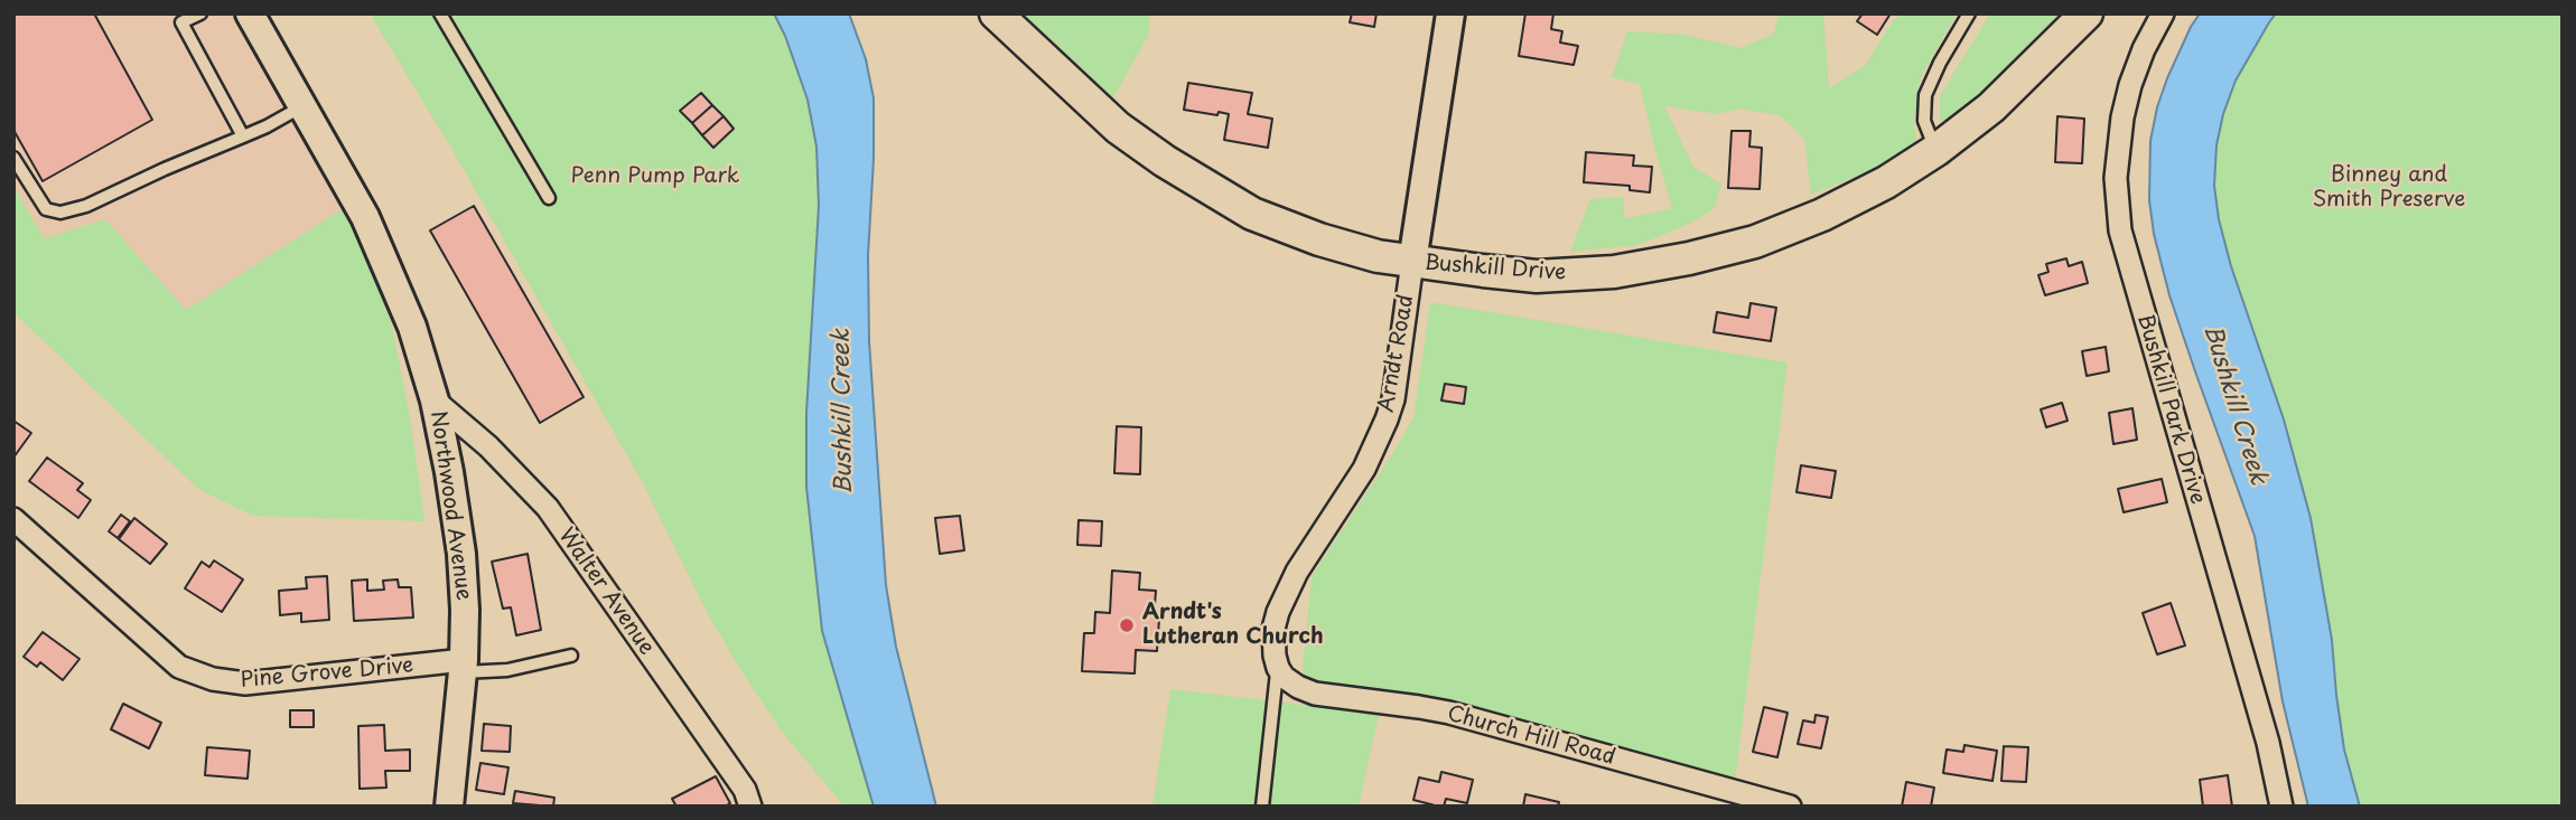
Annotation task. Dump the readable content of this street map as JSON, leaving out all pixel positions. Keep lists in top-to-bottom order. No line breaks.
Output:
{"streets":{"main road":["Bushkill Drive"],"street":["Arndt Road","Bushkill Park Drive","Northwood Avenue","Walter Avenue","Pine Grove Drive","Church Hill Road"]},"crossings":[["Bushkill Drive","Arndt Road"],["Arndt Road","Church Hill Road"],["Northwood Avenue","Walter Avenue"],["Northwood Avenue","Pine Grove Drive"]],"water":["Bushkill Creek"],"parks":["Binney and Smith Preserve","Penn Pump Park"],"places":["Arndt's Lutheran Church"]}
